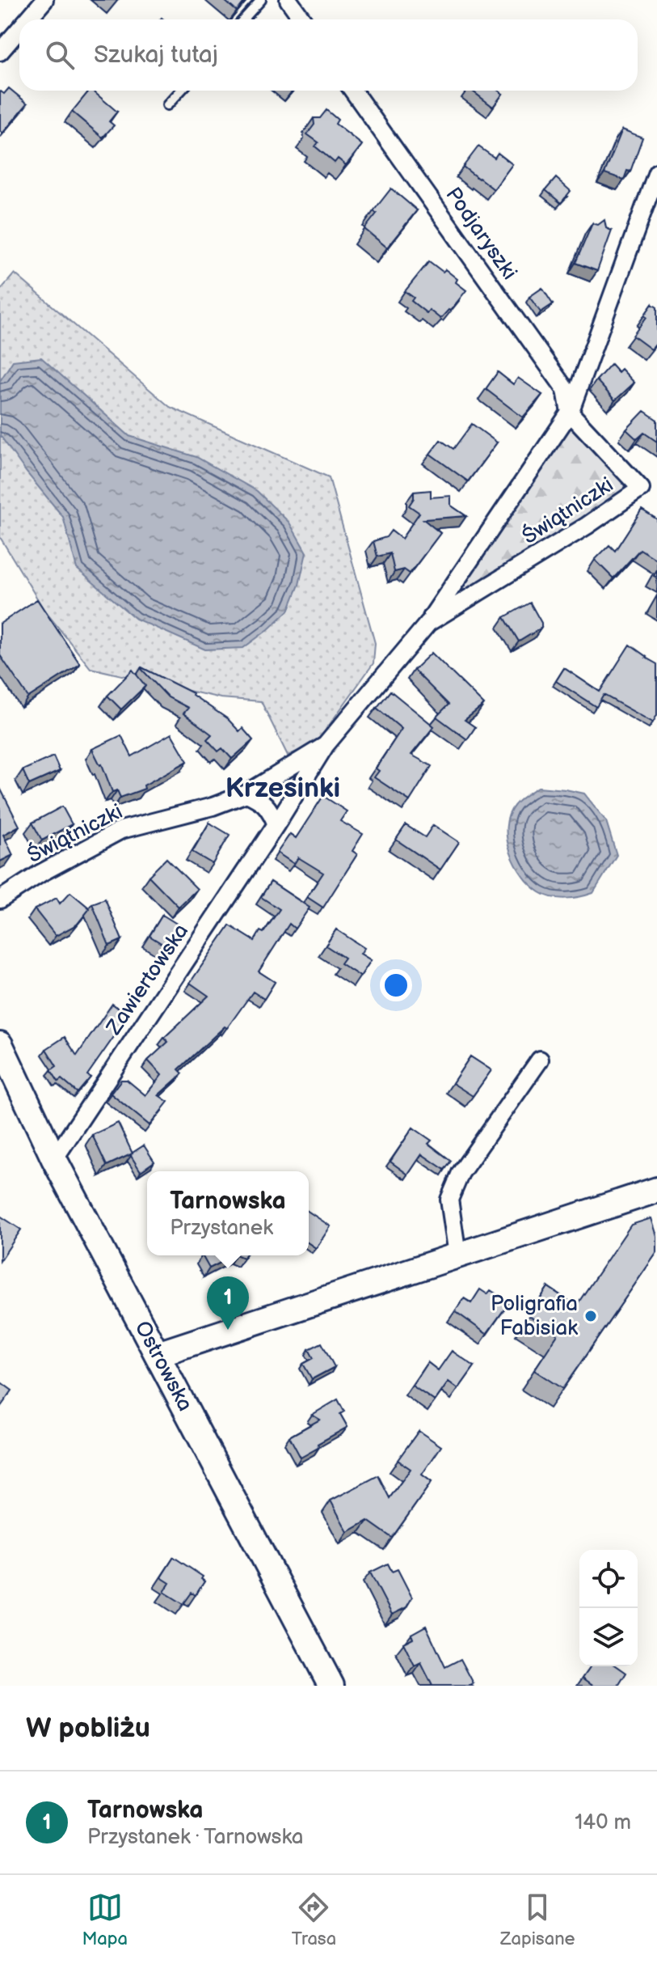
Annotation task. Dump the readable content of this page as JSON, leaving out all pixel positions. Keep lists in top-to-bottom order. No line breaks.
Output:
{"streets":{"street":["Podjaryszki","Świątniczki","Zawiertowska","Ostrowska"]},"crossings":[["Podjaryszki","Świątniczki"],["Świątniczki","Zawiertowska"],["Zawiertowska","Ostrowska"]],"districts":["Krzesinki"],"places":["Poligrafia Fabisiak"],"page":{"search":"Szukaj tutaj","popup":["Tarnowska","Przystanek"],"pins":"1","heading":"W pobliżu","list":[{"mark":"1","name":"Tarnowska","note":"Przystanek · Tarnowska","value":"140 m"}],"nav":["Mapa","Trasa","Zapisane"]}}
